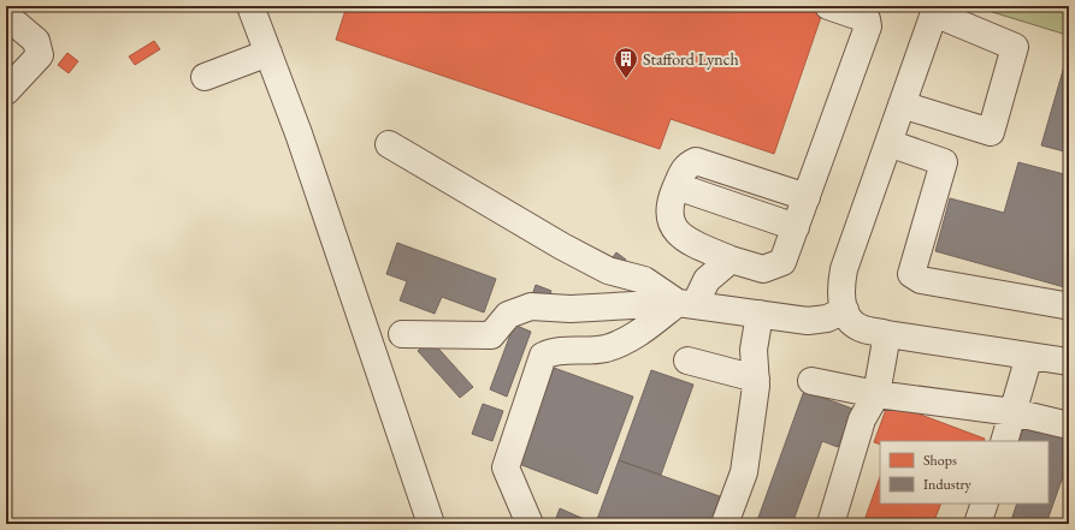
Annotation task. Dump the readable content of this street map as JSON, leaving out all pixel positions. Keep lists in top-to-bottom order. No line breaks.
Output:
{"places":{"building":["Stafford Lynch"]},"legend":["Shops","Industry"]}
